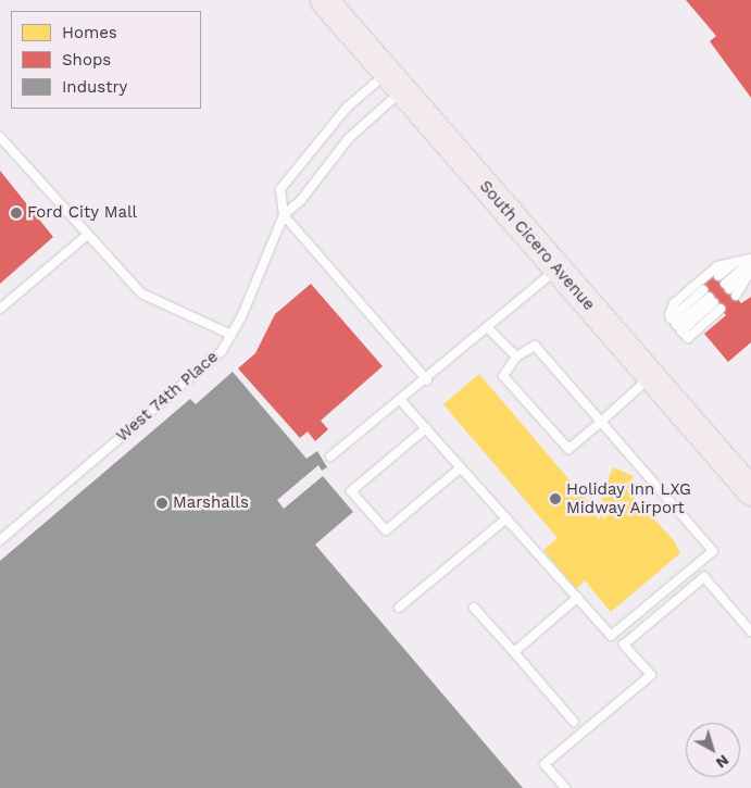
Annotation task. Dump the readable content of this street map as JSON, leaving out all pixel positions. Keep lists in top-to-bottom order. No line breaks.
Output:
{"streets":{"main road":["South Cicero Avenue"],"lane":["West 74th Place"]},"crossings":[["South Cicero Avenue","West 74th Place"]],"places":["Ford City Mall","Holiday Inn LXG Midway Airport","Marshalls"],"legend":["Homes","Shops","Industry"],"north":"bottom right"}
